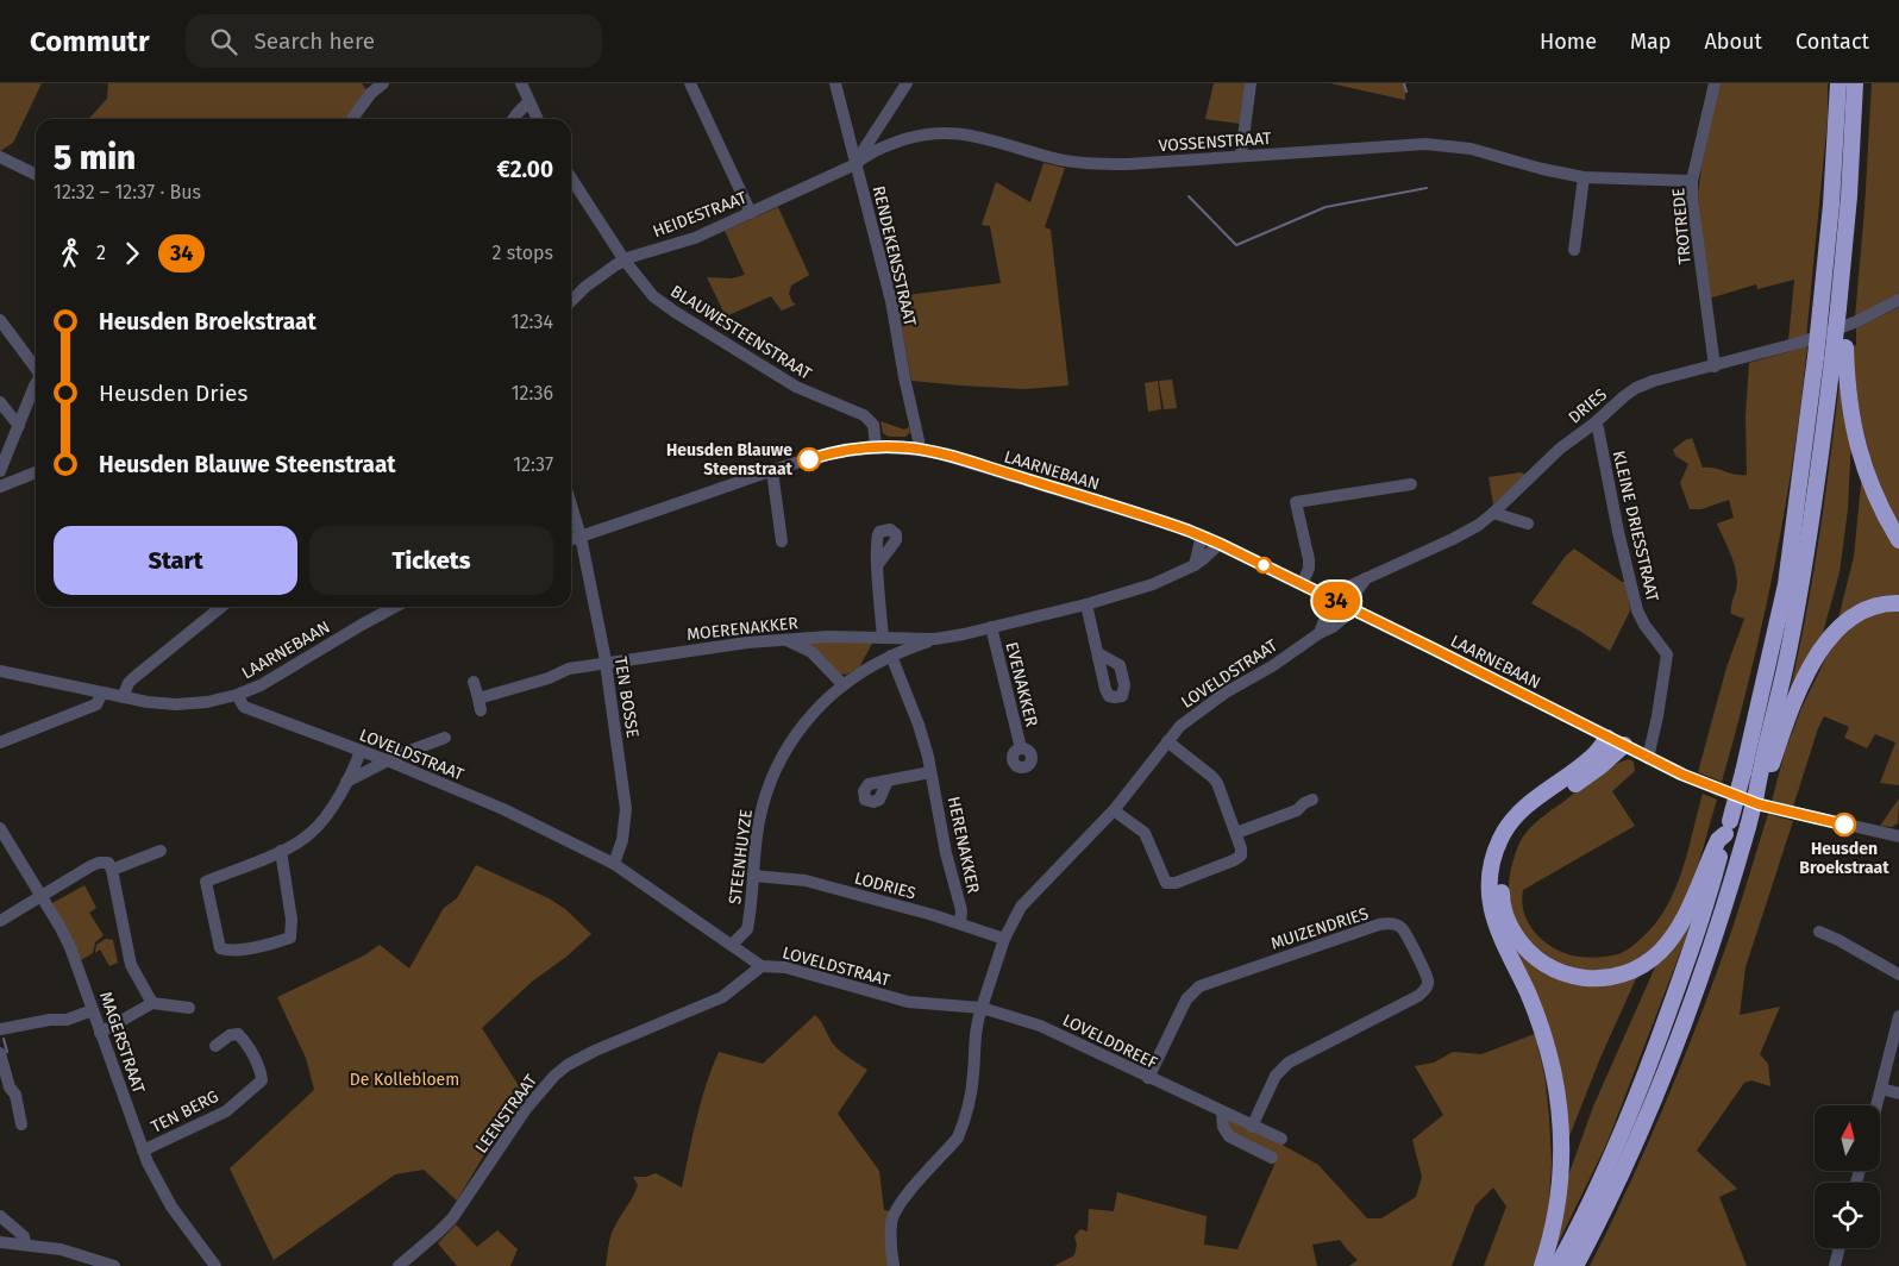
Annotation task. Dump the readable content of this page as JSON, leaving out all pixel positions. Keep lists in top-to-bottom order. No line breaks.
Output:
{"streets":{"street":["VOSSENSTRAAT","HEIDESTRAAT","TROTREDE","RENDEKENSSTRAAT","BLAUWESTEENSTRAAT","DRIES","LAARNEBAAN","KLEINE DRIESSTRAAT","MOERENAKKER","LOVELDSTRAAT","EVENAKKER","TEN BOSSE","HERENAKKER","STEENHUYZE","LODRIES","MUIZENDRIES","LOVELDDREEF","MAGERSTRAAT","TEN BERG","LEENSTRAAT"]},"crossings":[["VOSSENSTRAAT","HEIDESTRAAT"],["VOSSENSTRAAT","TROTREDE"],["VOSSENSTRAAT","RENDEKENSSTRAAT"],["HEIDESTRAAT","RENDEKENSSTRAAT"],["HEIDESTRAAT","BLAUWESTEENSTRAAT"],["TROTREDE","DRIES"],["RENDEKENSSTRAAT","LAARNEBAAN"],["BLAUWESTEENSTRAAT","LAARNEBAAN"],["DRIES","LAARNEBAAN"],["DRIES","KLEINE DRIESSTRAAT"],["LAARNEBAAN","KLEINE DRIESSTRAAT"],["LAARNEBAAN","MOERENAKKER"],["LAARNEBAAN","LOVELDSTRAAT"],["LAARNEBAAN","TEN BOSSE"],["MOERENAKKER","EVENAKKER"],["MOERENAKKER","TEN BOSSE"],["MOERENAKKER","STEENHUYZE"],["LOVELDSTRAAT","TEN BOSSE"],["LOVELDSTRAAT","STEENHUYZE"],["LOVELDSTRAAT","LODRIES"],["LOVELDSTRAAT","LOVELDDREEF"],["LOVELDSTRAAT","LEENSTRAAT"],["HERENAKKER","STEENHUYZE"],["HERENAKKER","LODRIES"],["STEENHUYZE","LODRIES"],["MUIZENDRIES","LOVELDDREEF"],["MAGERSTRAAT","TEN BERG"]],"parks":["De Kollebloem"],"places":["Heusden Blauwe Steenstraat","Heusden Broekstraat"],"lines":["bus line 34"],"north":"top","page":{"header":"Commutr","search":"Search here","nav":["Home","Map","About","Contact"],"on_map":"34","heading":["5 min","12:32 – 12:37 · Bus","€2.00"],"legs":["2","34","2 stops"],"list":[{"name":"Heusden Broekstraat","value":"12:34"},{"name":"Heusden Dries","value":"12:36"},{"name":"Heusden Blauwe Steenstraat","value":"12:37"}],"buttons":["Start","Tickets"]}}
